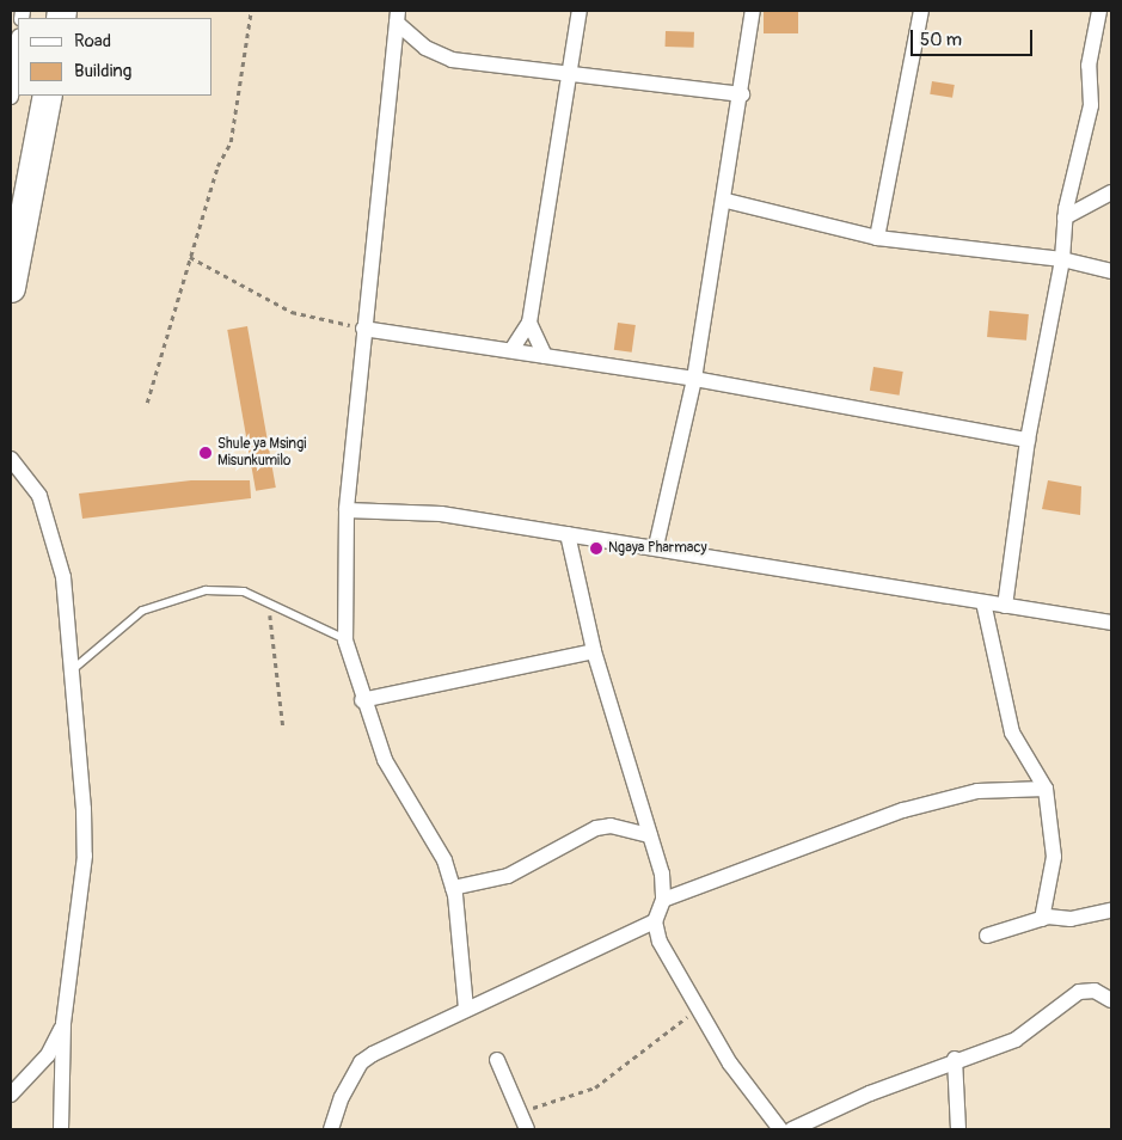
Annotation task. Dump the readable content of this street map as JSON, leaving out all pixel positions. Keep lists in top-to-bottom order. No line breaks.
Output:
{"places":["Shule ya Msingi Misunkumilo","Ngaya Pharmacy"],"legend":["Road","Building"],"scale_bar":"50 m"}
